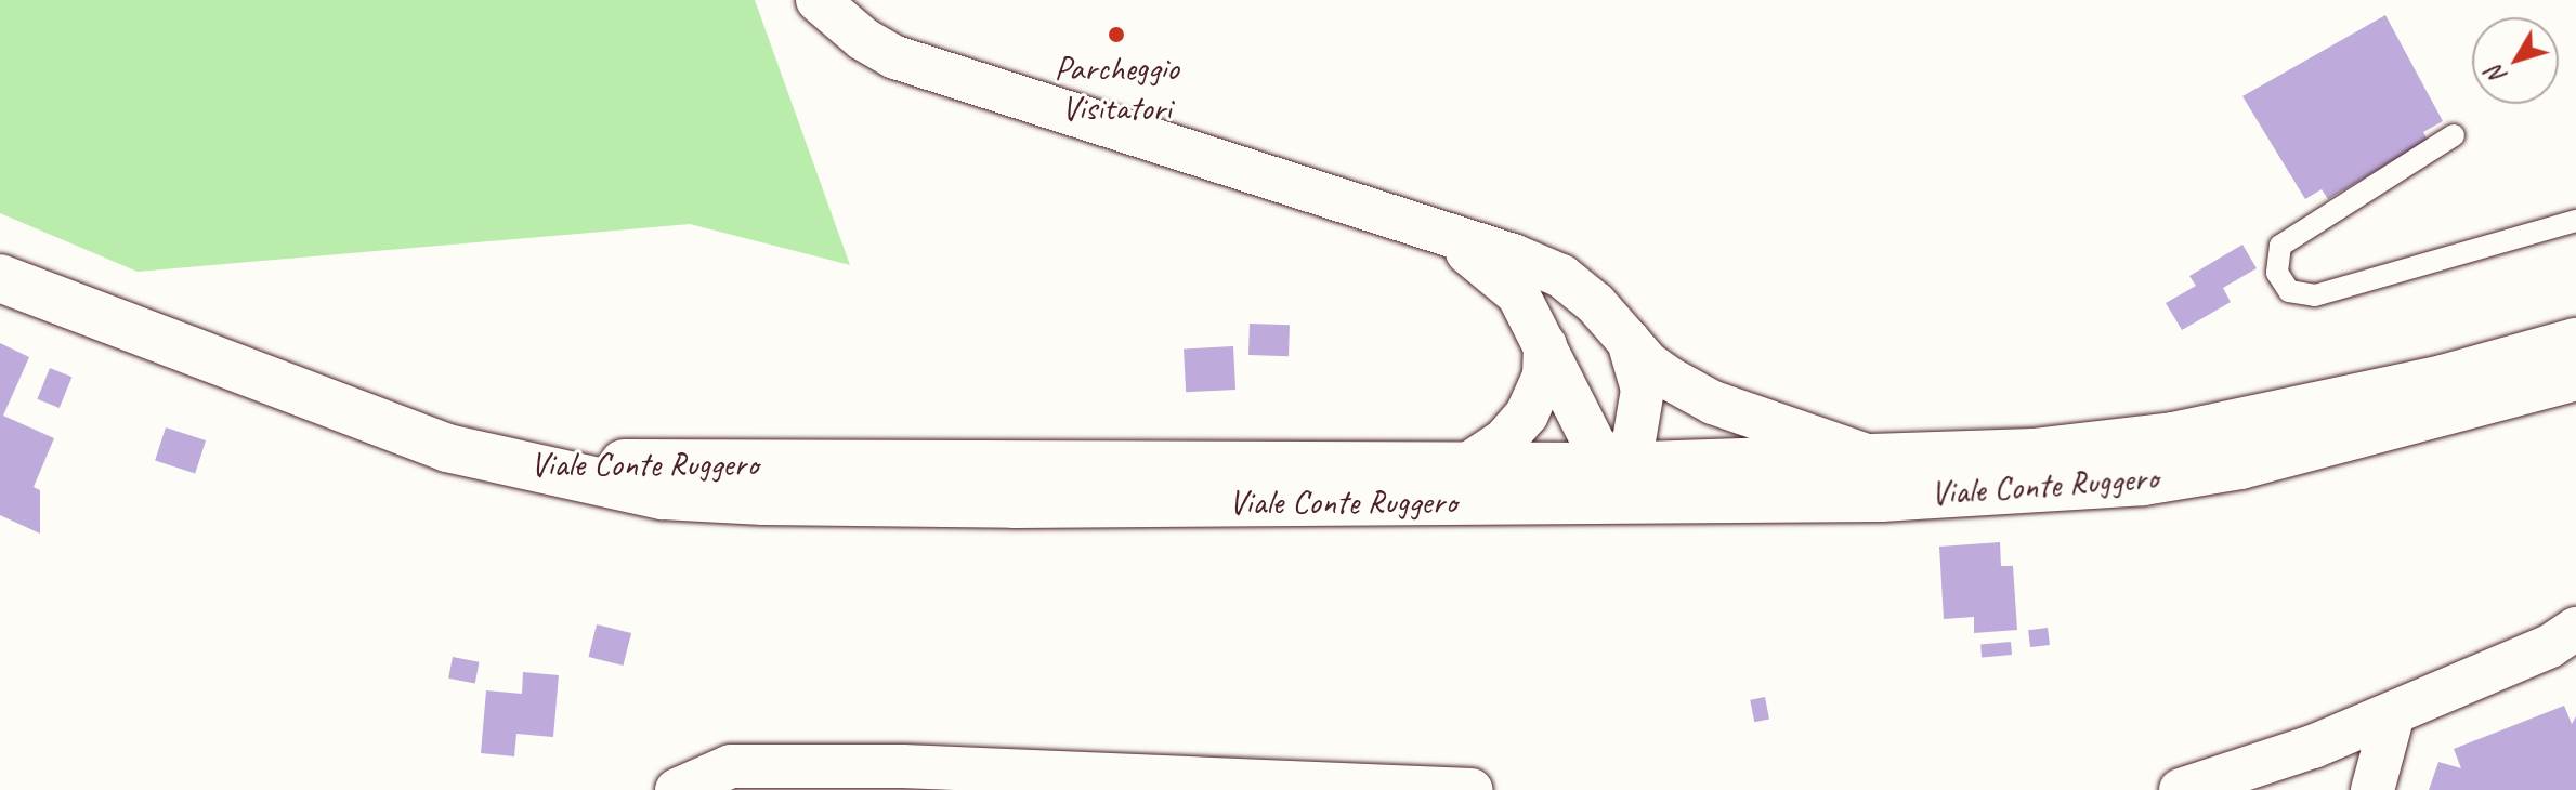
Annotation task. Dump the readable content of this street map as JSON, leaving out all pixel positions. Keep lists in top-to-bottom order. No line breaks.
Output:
{"streets":{"main road":["Viale Conte Ruggero"]},"places":["Parcheggio Visitatori"],"north":"bottom left"}
